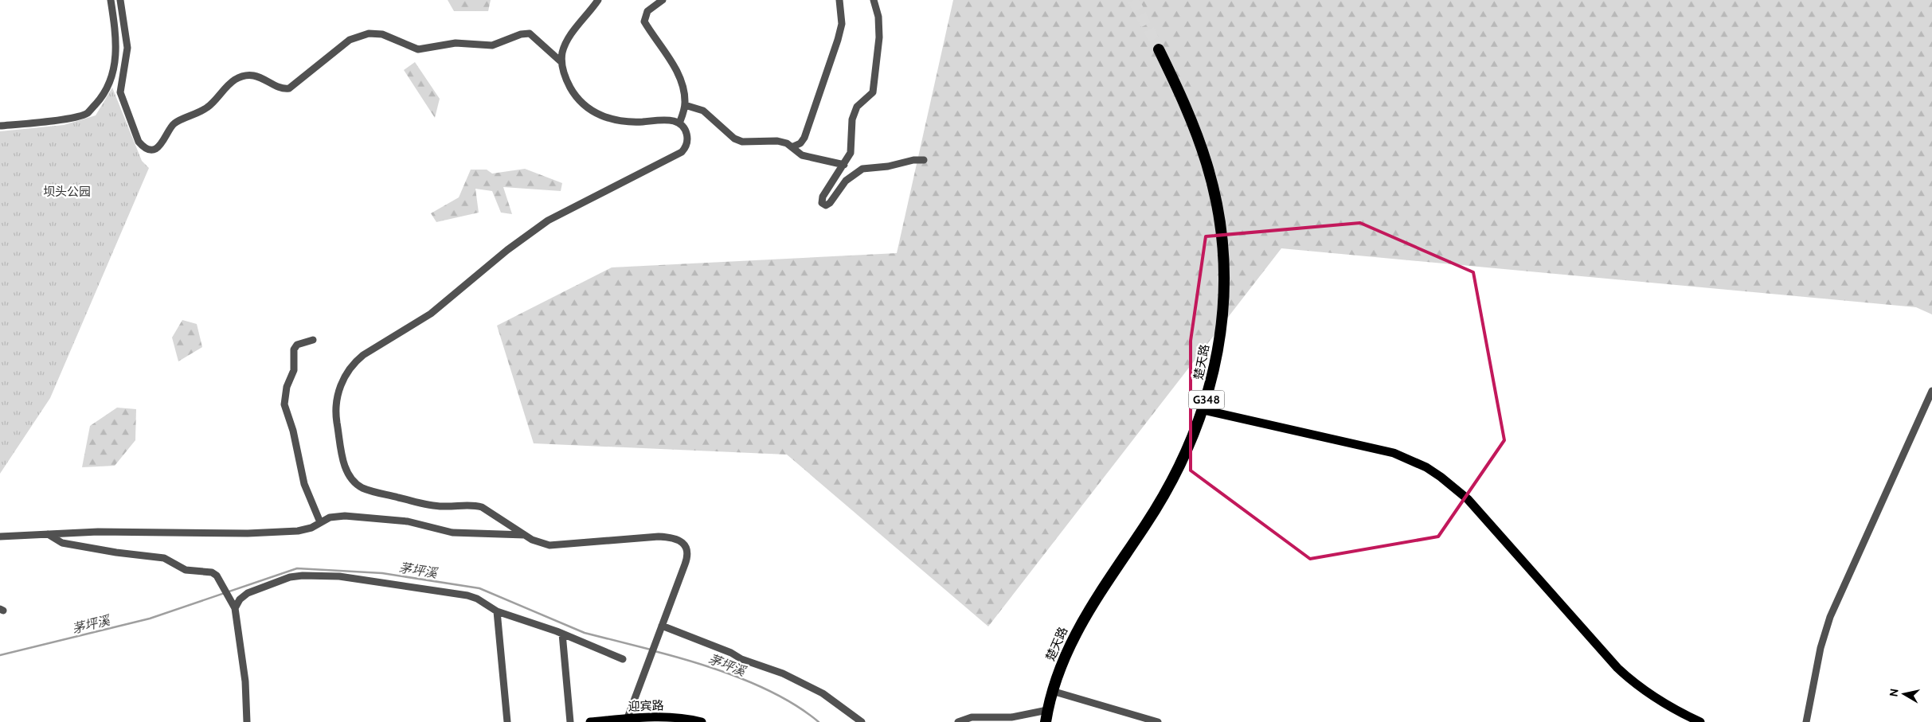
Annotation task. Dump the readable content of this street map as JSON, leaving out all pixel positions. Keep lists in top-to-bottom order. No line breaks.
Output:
{"streets":{"highway":["楚天路","G348"],"main road":["迎宾路"]},"water":["茅坪溪"],"parks":["坝头公园"],"north":"left"}
